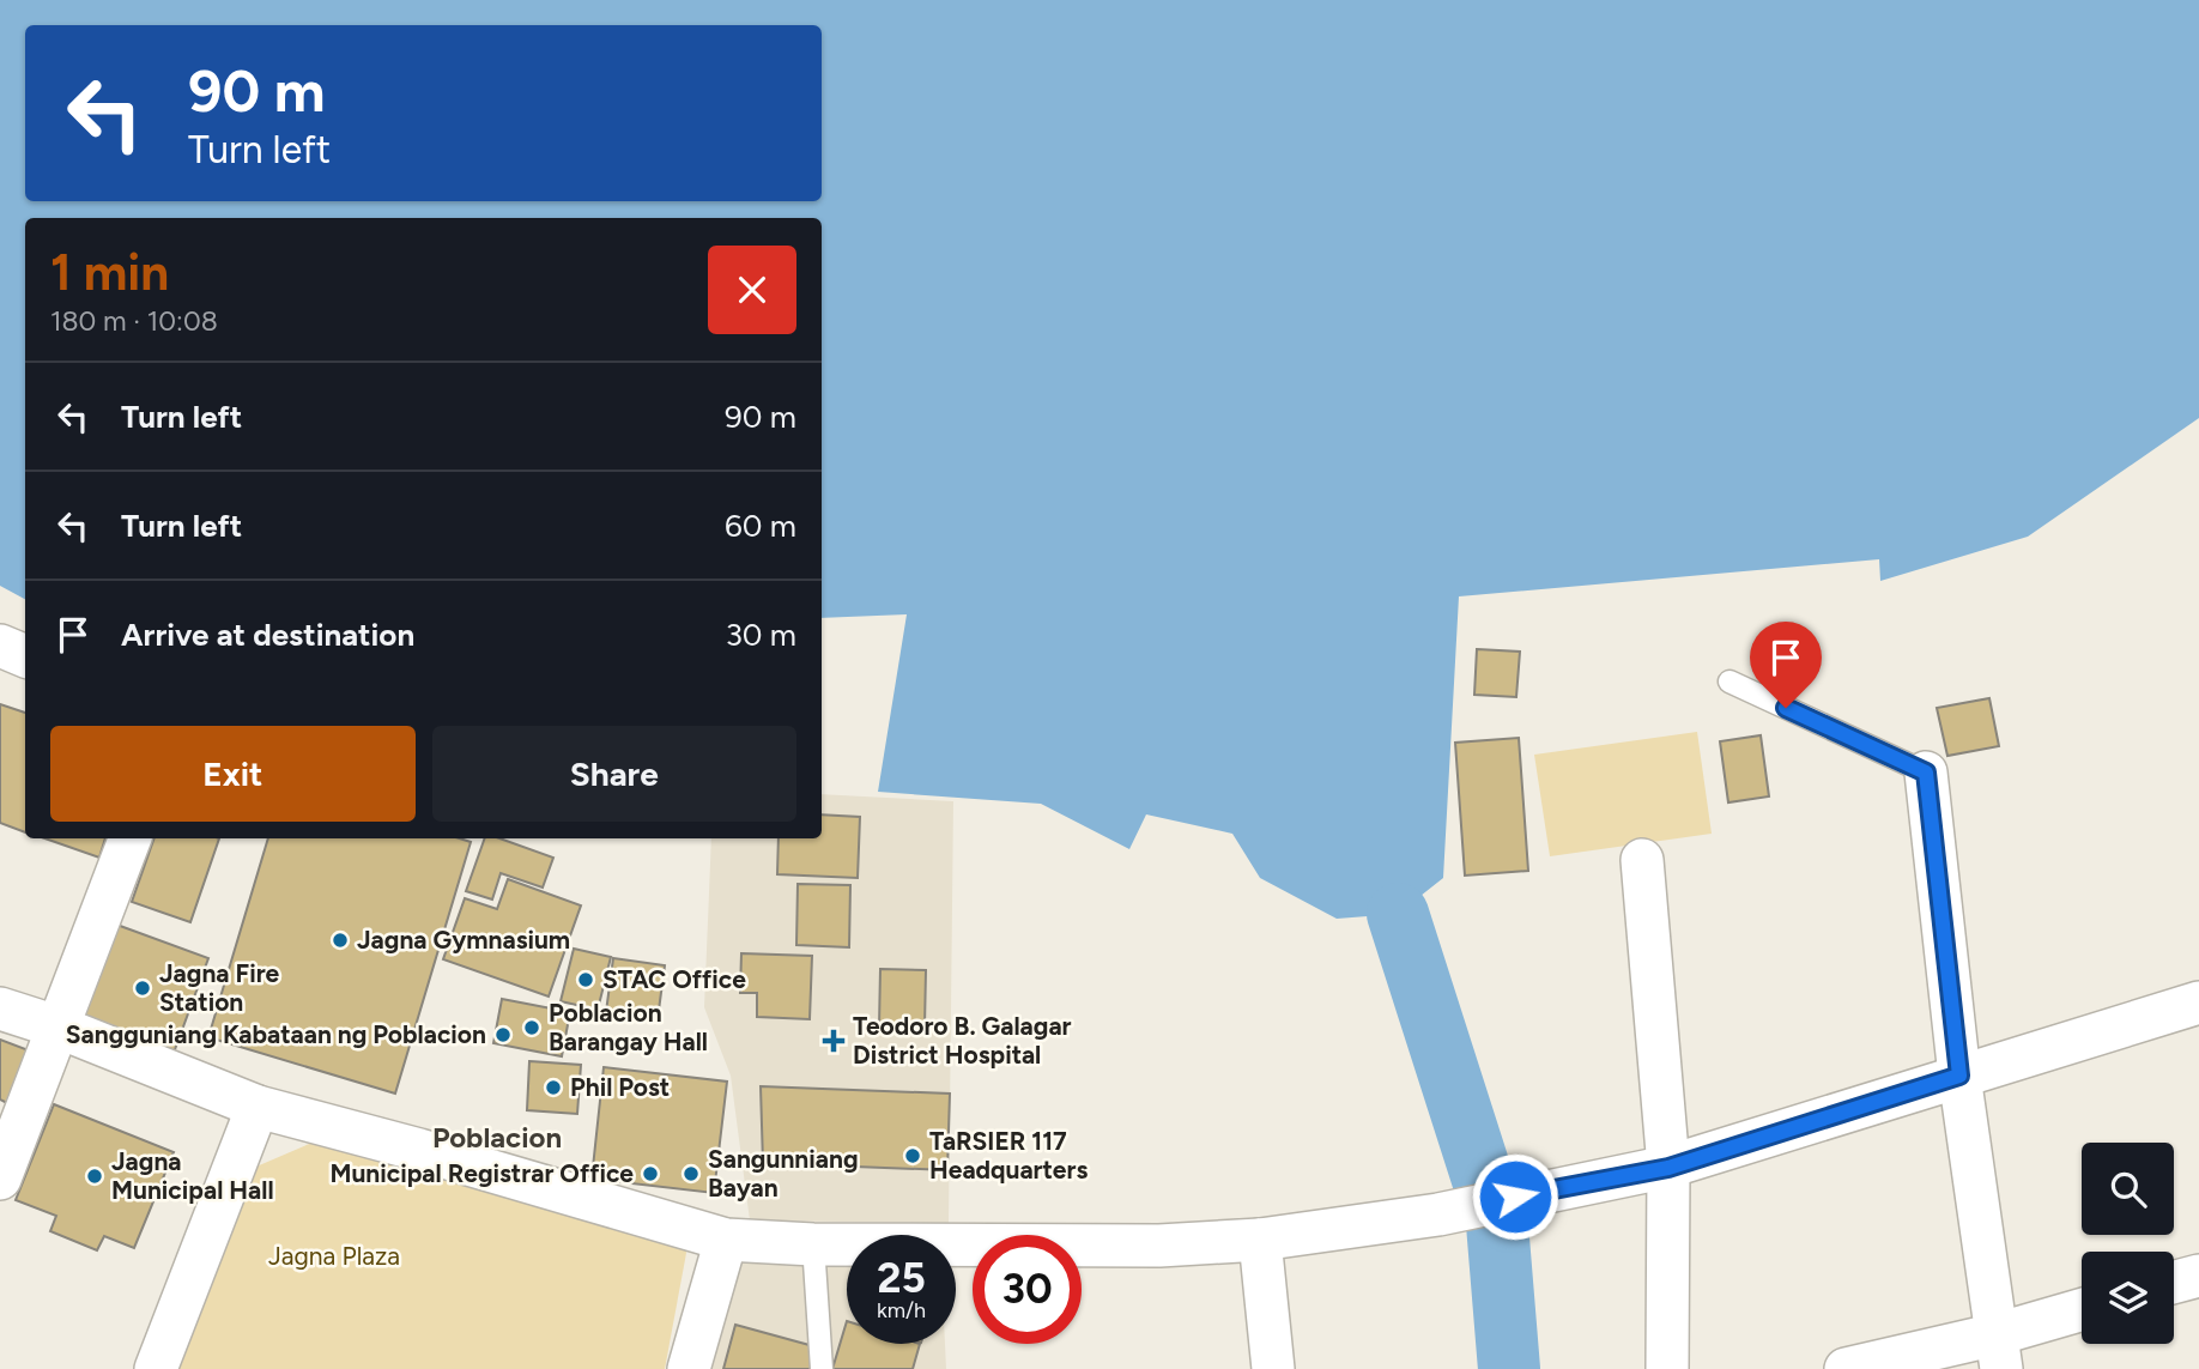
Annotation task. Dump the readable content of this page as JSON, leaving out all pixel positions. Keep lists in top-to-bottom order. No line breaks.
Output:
{"districts":["Poblacion"],"parks":["Jagna Plaza"],"places":{"other":["Jagna Gymnasium","STAC Office","Jagna Fire Station","Poblacion Barangay Hall","Sangguniang Kabataan ng Poblacion","Phil Post","TaRSIER 117 Headquarters","Municipal Registrar Office","Sangunniang Bayan","Jagna Municipal Hall"],"health":["Teodoro B. Galagar District Hospital"]},"page":{"turn":["90 m","Turn left"],"heading":["1 min","180 m · 10:08"],"list":[{"name":"Turn left","value":"90 m"},{"name":"Turn left","value":"60 m"},{"name":"Arrive at destination","value":"30 m"}],"buttons":["Exit","Share"],"speed":"25 km/h","limit":"30"}}
